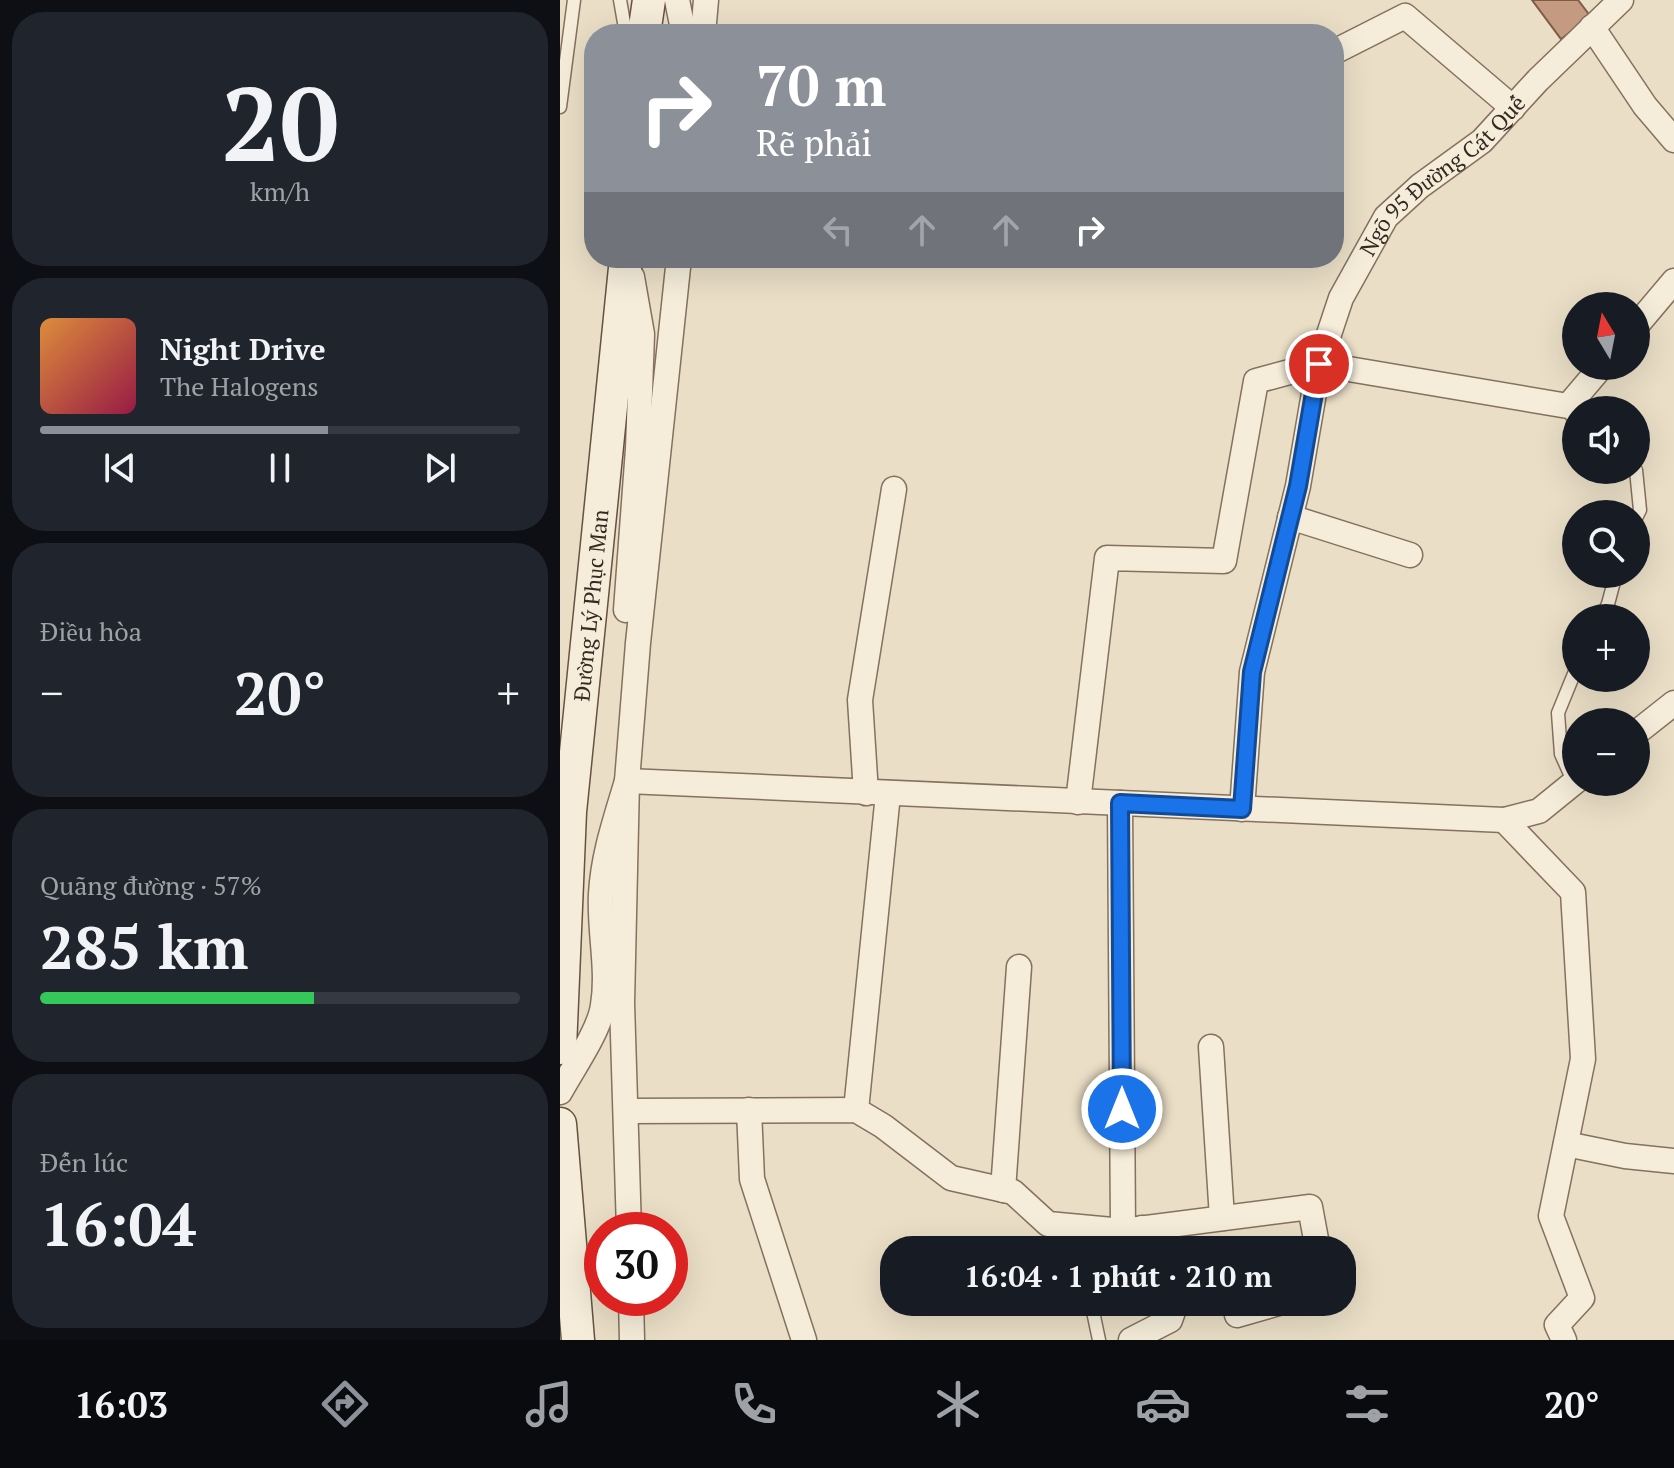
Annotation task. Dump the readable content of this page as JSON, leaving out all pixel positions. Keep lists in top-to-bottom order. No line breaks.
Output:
{"streets":{"main road":["Đường Lý Phục Man"],"street":["Ngõ 95 Đường Cát Quế"]},"north":"top","page":{"tile":[["20","km/h"],"Điều hòa",["Quãng đường · 57%","285 km"],["Đến lúc","16:04"]],"turn":["70 m","Rẽ phải"],"map_buttons":["+","−"],"song":["Night Drive","The Halogens"],"heat":["−","20°","+"],"limit":"30","trip":"16:04 · 1 phút · 210 m","tabs":["16:03","20°"]}}
